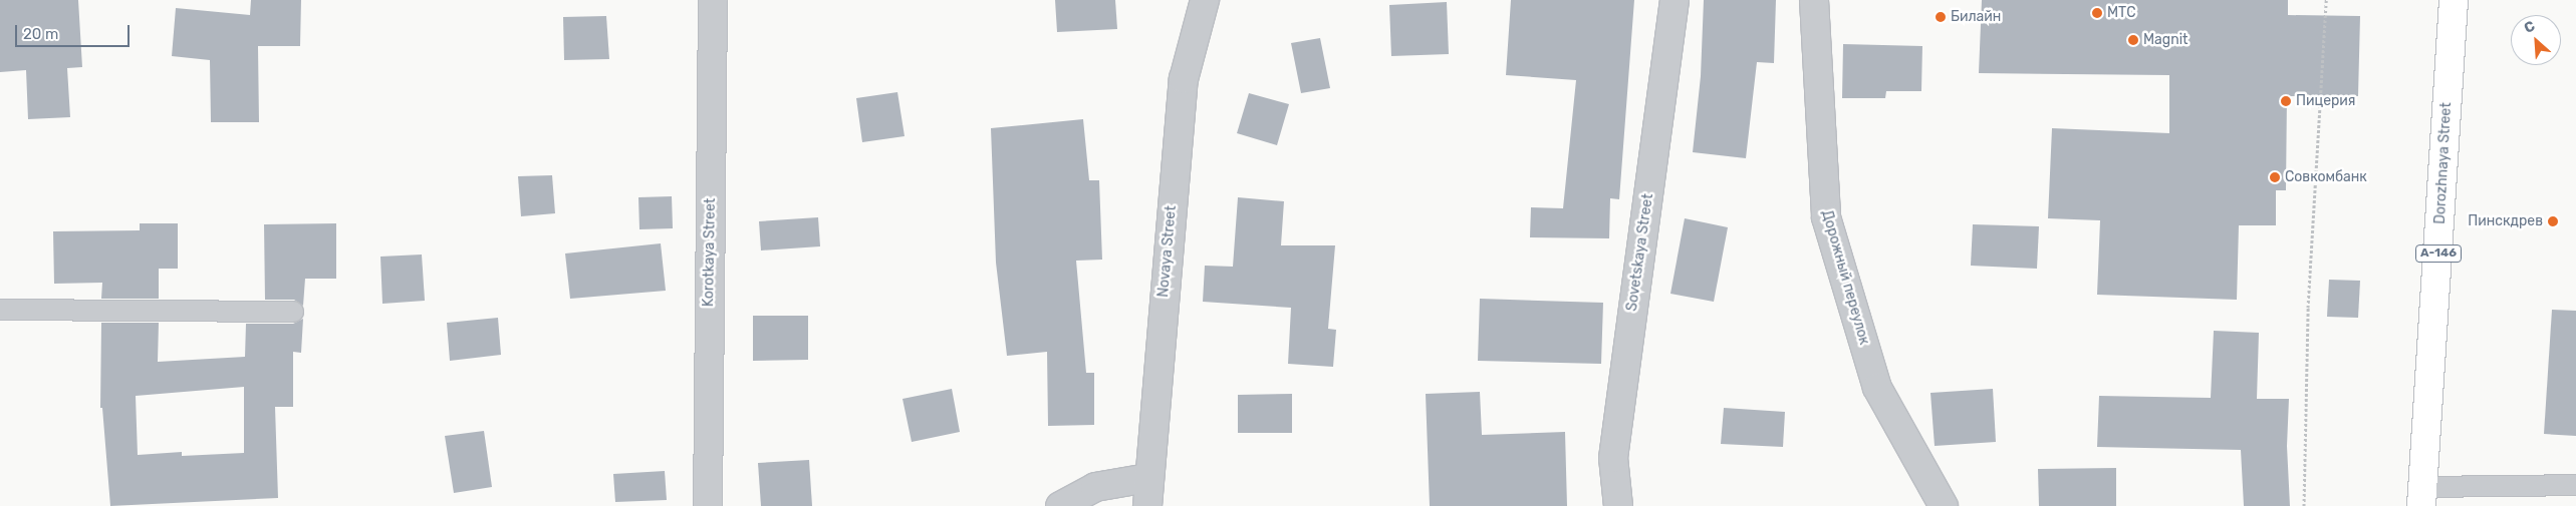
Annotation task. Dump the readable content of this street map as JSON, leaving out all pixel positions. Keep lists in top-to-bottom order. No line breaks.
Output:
{"streets":{"main road":["Dorozhnaya Street","А-146"],"street":["Novaya Street","Korotkaya Street","Sovetskaya Street","Дорожный переулок"]},"places":["МТС","Билайн","Magnit","Пицерия","Совкомбанк","Пинскдрев"],"scale_bar":"20 m","north":"top left"}
